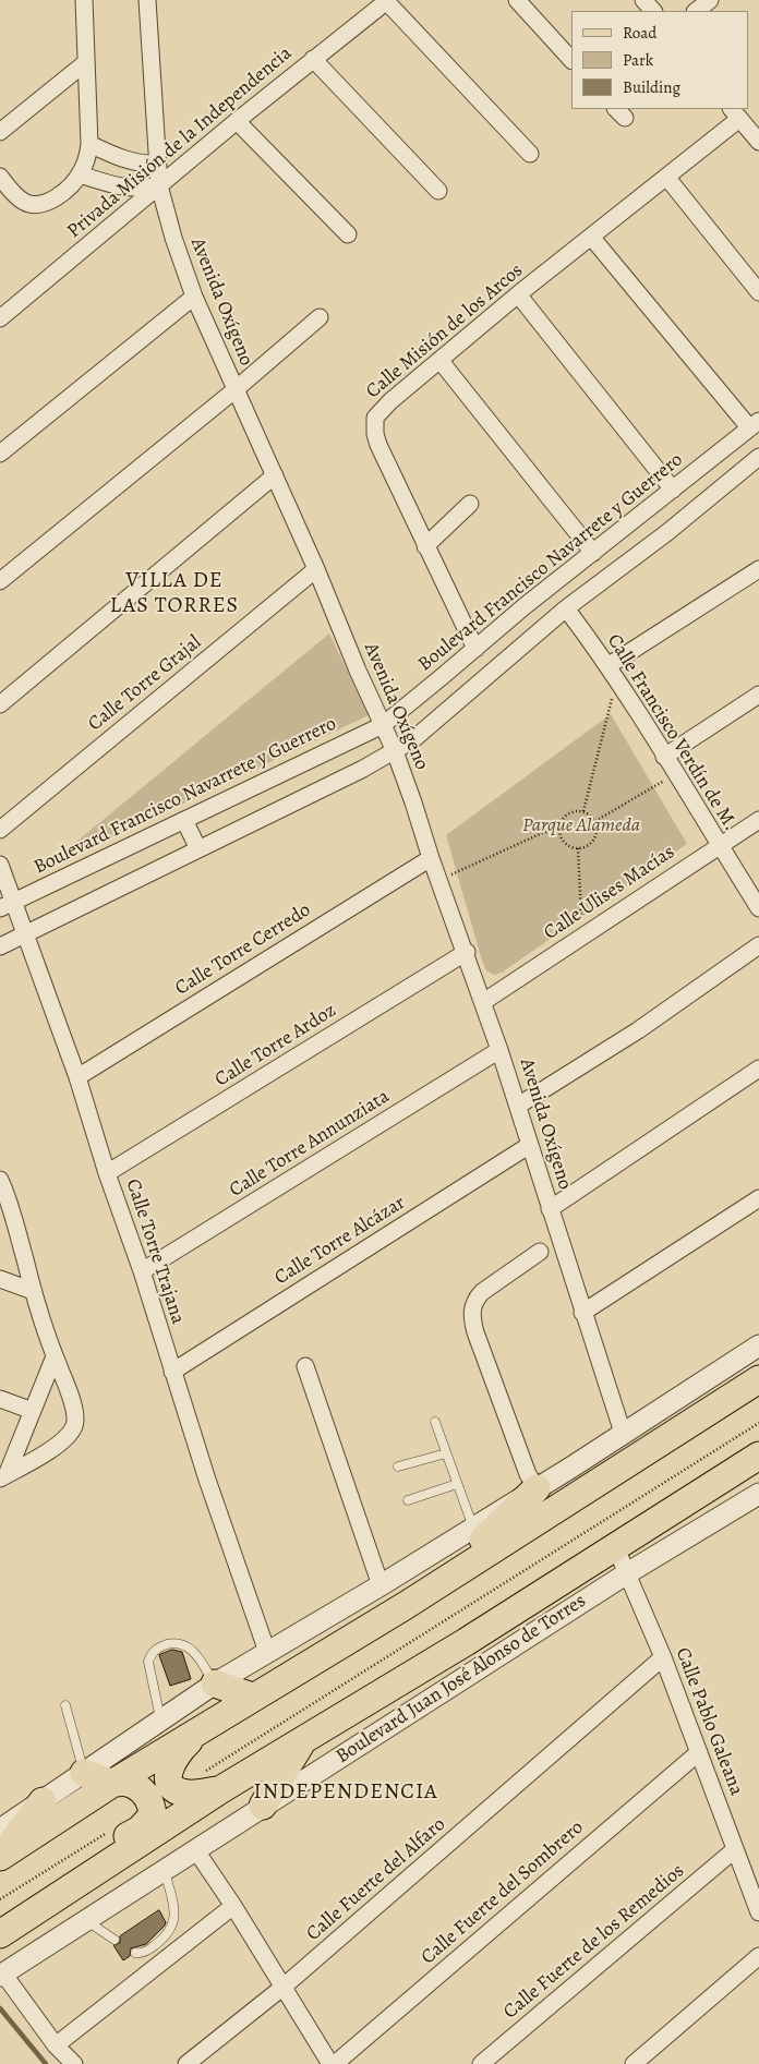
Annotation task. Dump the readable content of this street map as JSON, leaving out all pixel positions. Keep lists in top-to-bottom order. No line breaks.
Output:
{"streets":{"main road":["Boulevard Juan José Alonso de Torres"],"street":["Privada Misión de la Independencia","Avenida Oxígeno","Calle Misión de los Arcos","Boulevard Francisco Navarrete y Guerrero","Calle Torre Grajal","Calle Francisco Verdín de M.","Calle Ulises Macías","Calle Torre Cerredo","Calle Torre Ardoz","Calle Torre Annunziata","Calle Torre Alcázar","Calle Torre Trajana","Calle Pablo Galeana","Calle Fuerte del Alfaro","Calle Fuerte del Sombrero","Calle Fuerte de los Remedios"]},"crossings":[["Privada Misión de la Independencia","Avenida Oxígeno"],["Avenida Oxígeno","Boulevard Francisco Navarrete y Guerrero"],["Avenida Oxígeno","Calle Torre Grajal"],["Avenida Oxígeno","Calle Ulises Macías"],["Avenida Oxígeno","Calle Torre Cerredo"],["Avenida Oxígeno","Calle Torre Ardoz"],["Avenida Oxígeno","Calle Torre Annunziata"],["Avenida Oxígeno","Calle Torre Alcázar"],["Calle Misión de los Arcos","Boulevard Francisco Navarrete y Guerrero"],["Boulevard Francisco Navarrete y Guerrero","Calle Torre Trajana"],["Calle Francisco Verdín de M.","Calle Ulises Macías"],["Calle Torre Cerredo","Calle Torre Trajana"],["Calle Torre Ardoz","Calle Torre Trajana"],["Calle Torre Annunziata","Calle Torre Trajana"],["Calle Torre Alcázar","Calle Torre Trajana"],["Boulevard Juan José Alonso de Torres","Calle Pablo Galeana"],["Calle Pablo Galeana","Calle Fuerte del Alfaro"],["Calle Pablo Galeana","Calle Fuerte del Sombrero"],["Calle Pablo Galeana","Calle Fuerte de los Remedios"]],"districts":["VILLA DE LAS TORRES","INDEPENDENCIA"],"parks":["Parque Alameda"],"legend":["Road","Park","Building"]}
